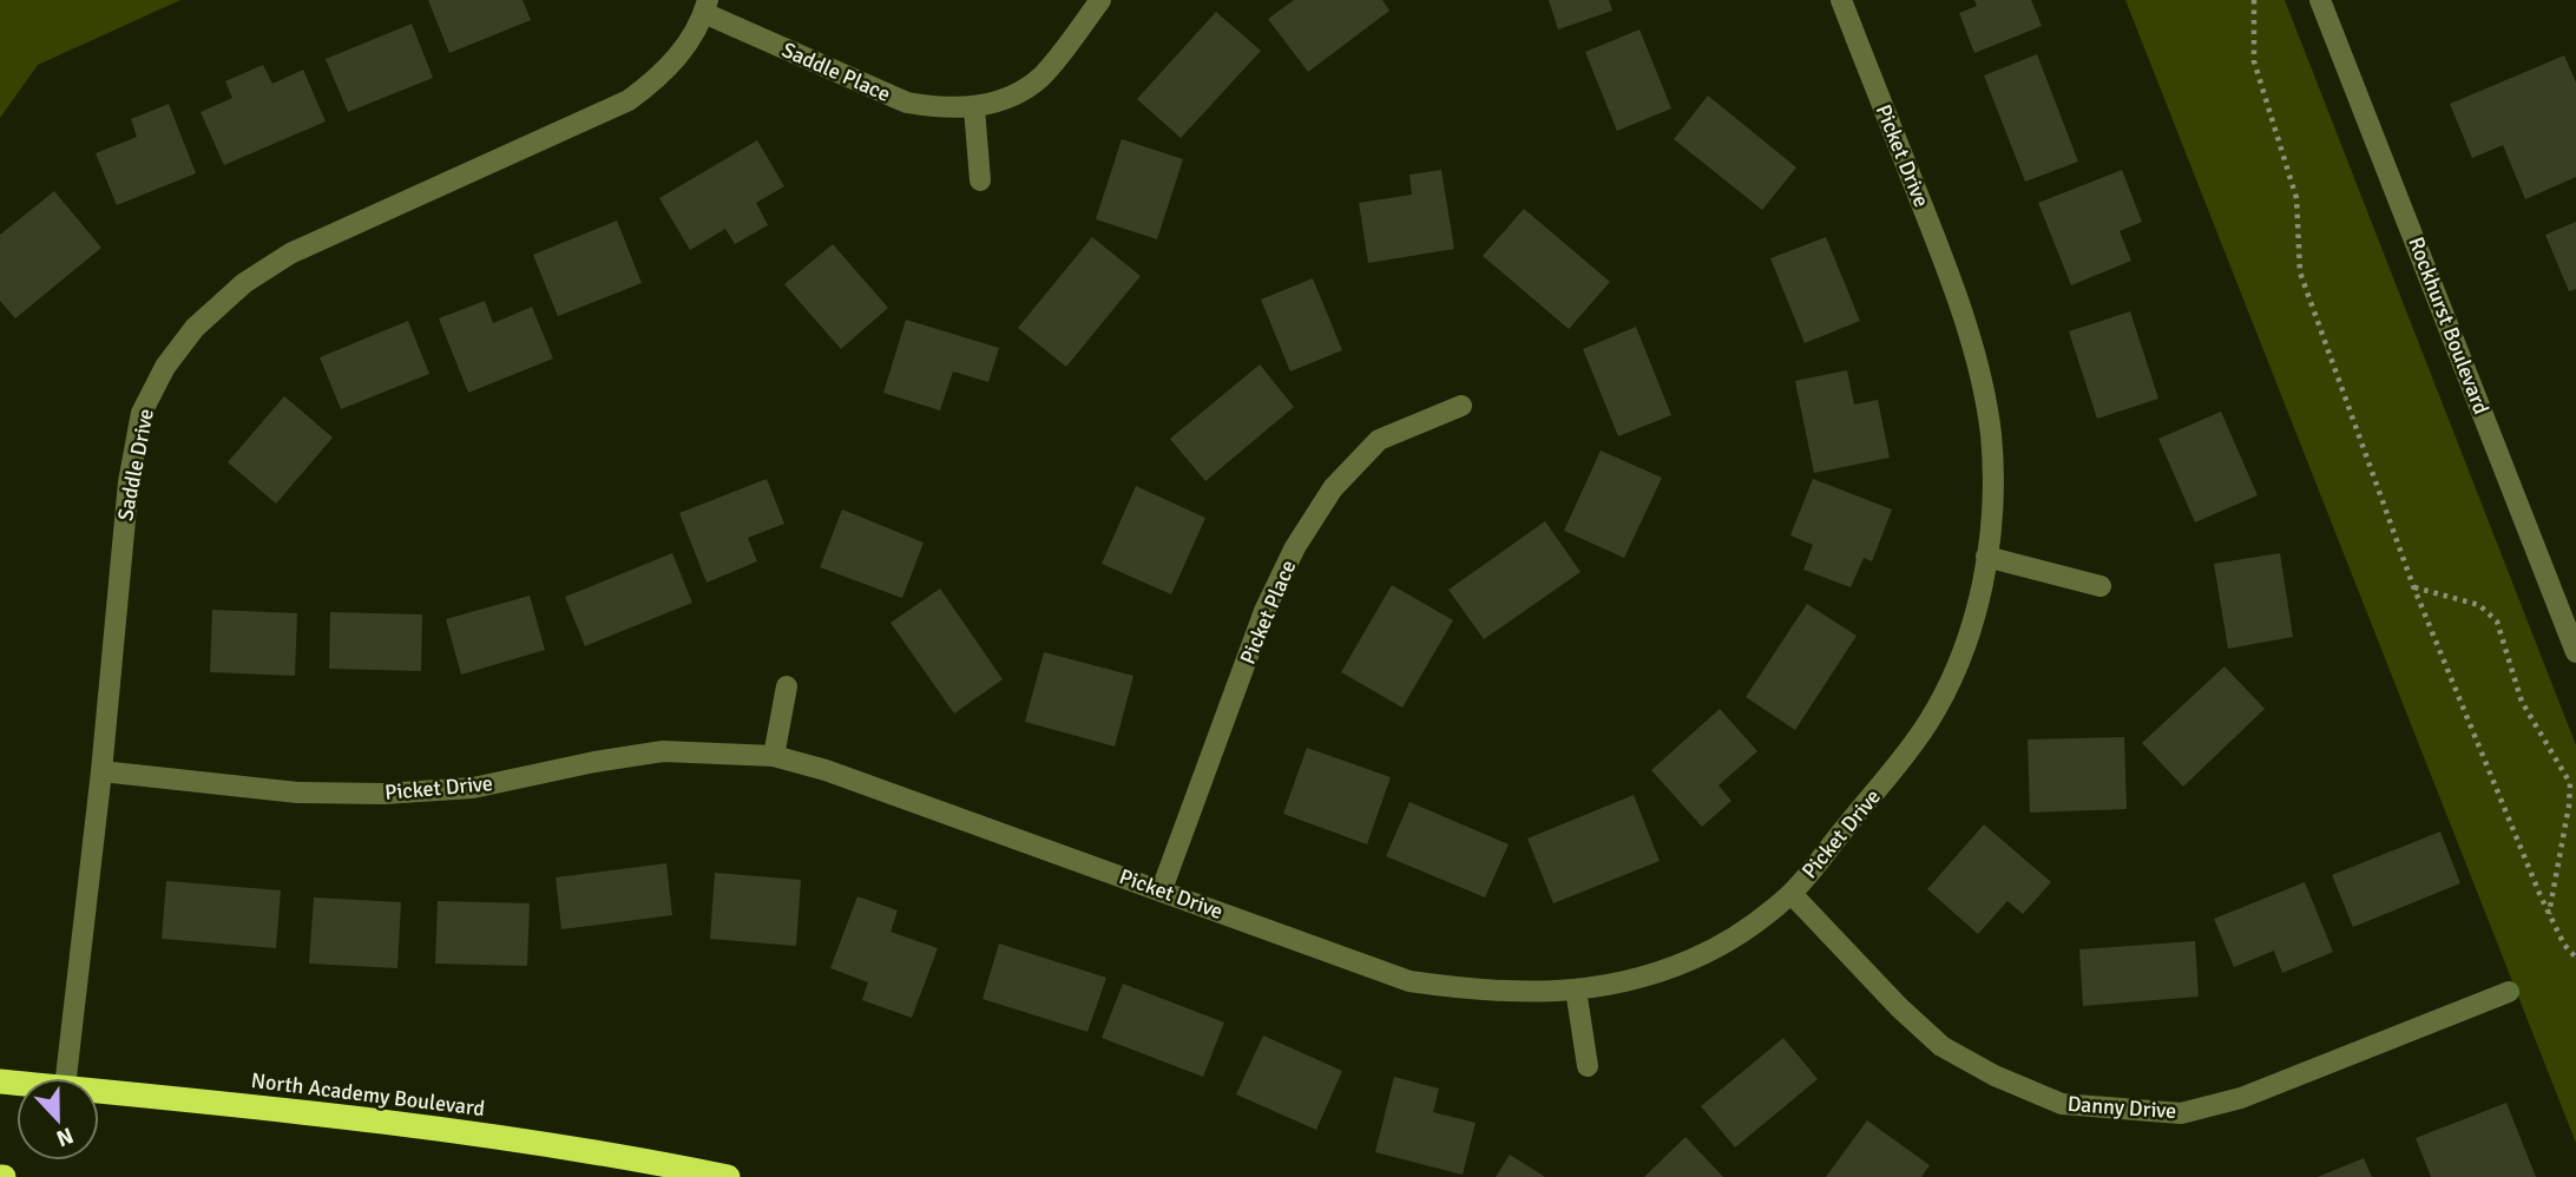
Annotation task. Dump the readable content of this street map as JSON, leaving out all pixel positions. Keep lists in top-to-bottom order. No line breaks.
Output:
{"streets":{"highway":["North Academy Boulevard"],"street":["Saddle Place","Picket Drive","Rockhurst Boulevard","Saddle Drive","Picket Place","Danny Drive"]},"crossings":[["Saddle Place","Saddle Drive"],["Picket Drive","Saddle Drive"],["Picket Drive","Picket Place"],["Picket Drive","Danny Drive"]],"north":"bottom"}
